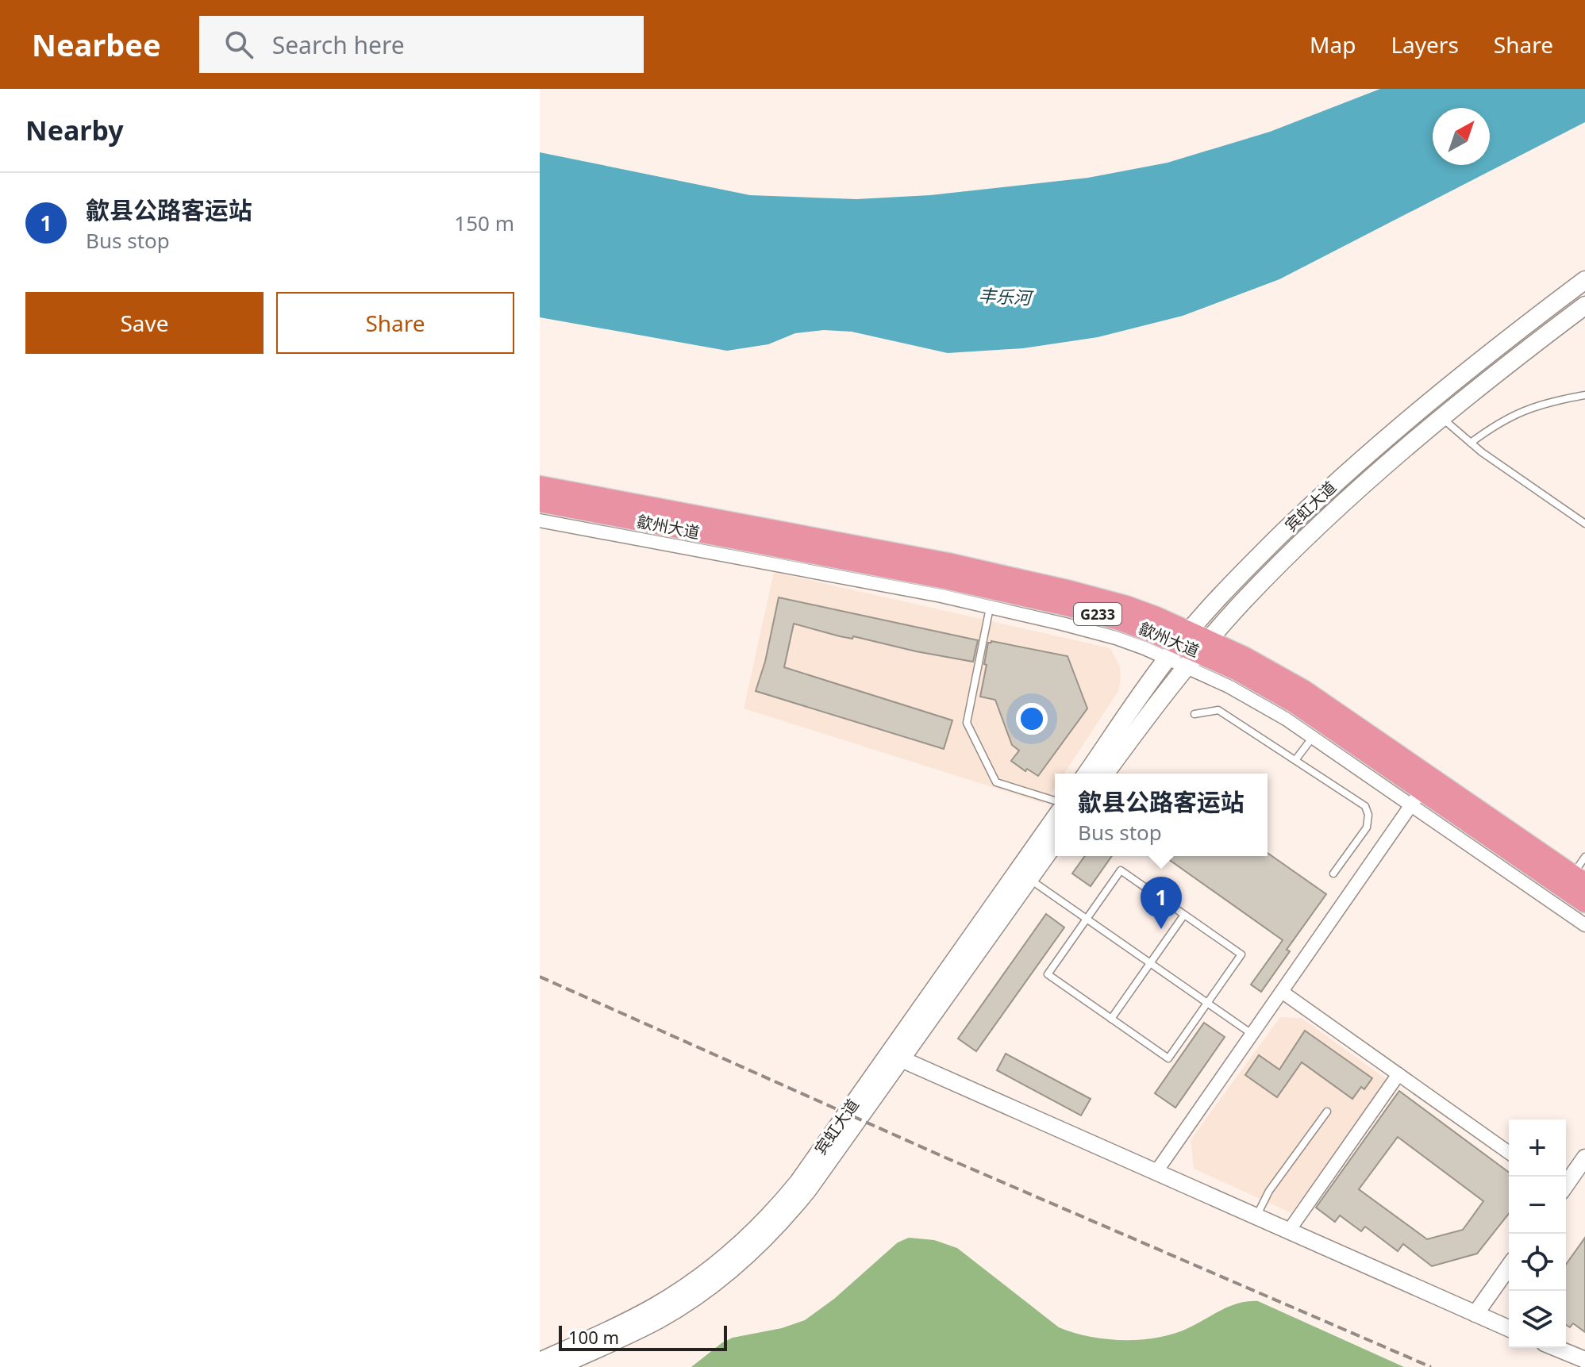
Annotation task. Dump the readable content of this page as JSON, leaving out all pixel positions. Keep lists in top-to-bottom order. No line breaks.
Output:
{"streets":{"highway":["歙州大道","G233"],"main road":["宾虹大道"]},"crossings":[["宾虹大道","歙州大道"]],"water":["丰乐河"],"scale_bar":"100 m","north":"top right","page":{"header":"Nearbee","search":"Search here","nav":["Map","Layers","Share"],"heading":"Nearby","list":[{"mark":"1","name":"歙县公路客运站","note":"Bus stop","value":"150 m"}],"buttons":["Save","Share"],"popup":["歙县公路客运站","Bus stop"],"pins":"1","map_buttons":["+","−"],"scale":"100 m"}}
